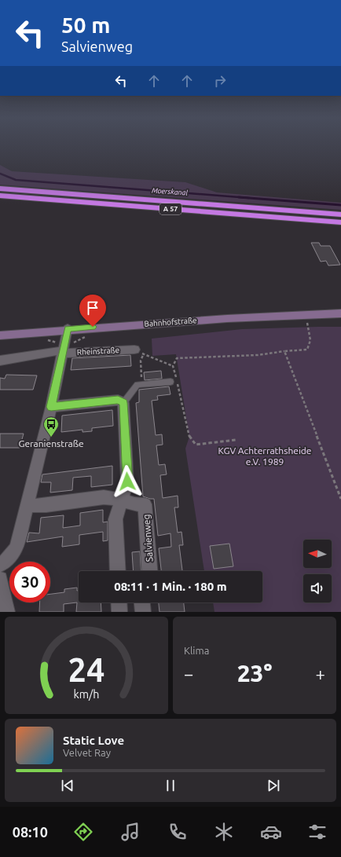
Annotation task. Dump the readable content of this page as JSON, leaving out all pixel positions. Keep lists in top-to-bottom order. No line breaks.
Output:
{"streets":{"highway":["A 57"],"main road":["Bahnhofstraße"],"street":["Rheinstraße","Salvienweg"]},"water":["Moerskanal"],"parks":["KGV Achterrathsheide e.V. 1989"],"places":{"bus stop":["Geranienstraße"]},"north":"left","page":{"turn":["50 m","Salvienweg"],"limit":"30","trip":"08:11 · 1 Min. · 180 m","tile":"Klima","heat":["−","23°","+"],"song":["Static Love","Velvet Ray"],"tabs":"08:10","gauge":["24","km/h"]}}
